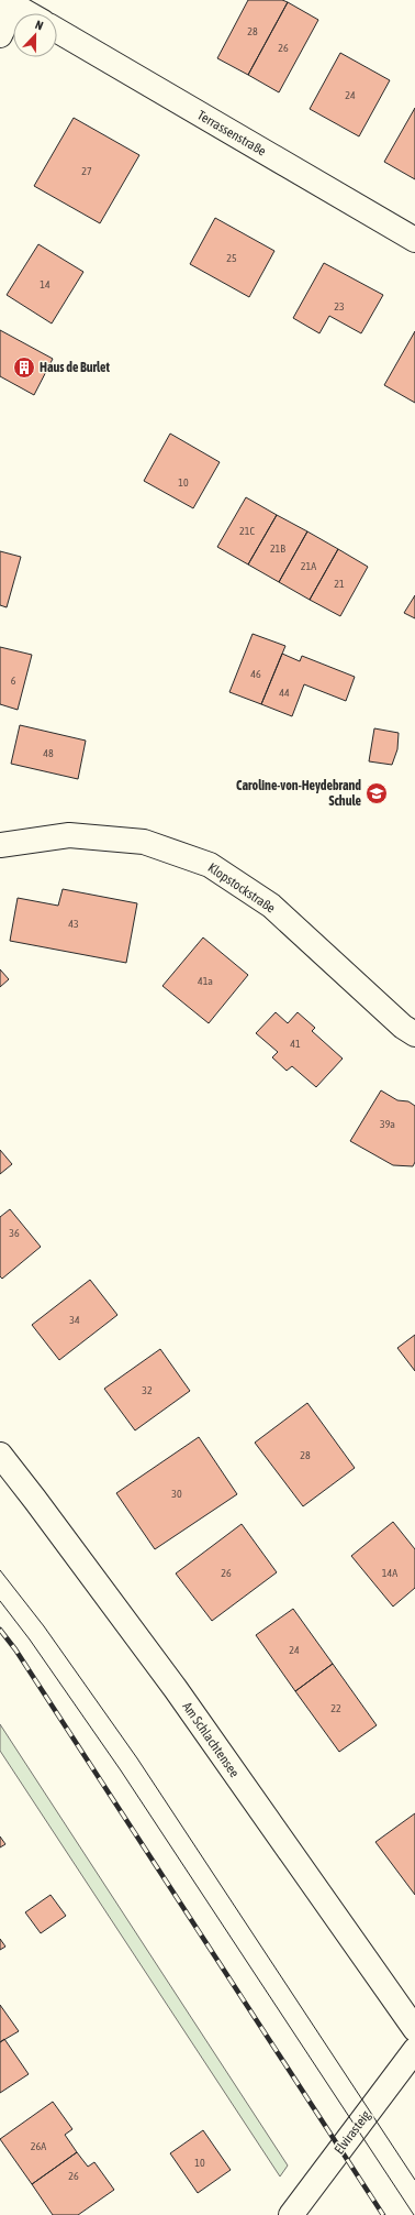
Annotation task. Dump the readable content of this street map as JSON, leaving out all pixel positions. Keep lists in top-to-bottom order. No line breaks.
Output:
{"streets":{"street":["Terrassenstraße","Klopstockstraße","Am Schlachtensee","Elvirasteig"]},"places":{"building":["Haus de Burlet"],"school or university":["Caroline-von-Heydebrand Schule"]},"house_numbers":["28","26","24","27","25","14","23","10","21C","21B","21A","21","46","6","44","48","43","41a","41","39a","36","34","32","28","30","26","14A","24","22","26A","10","26"],"north":"top"}
